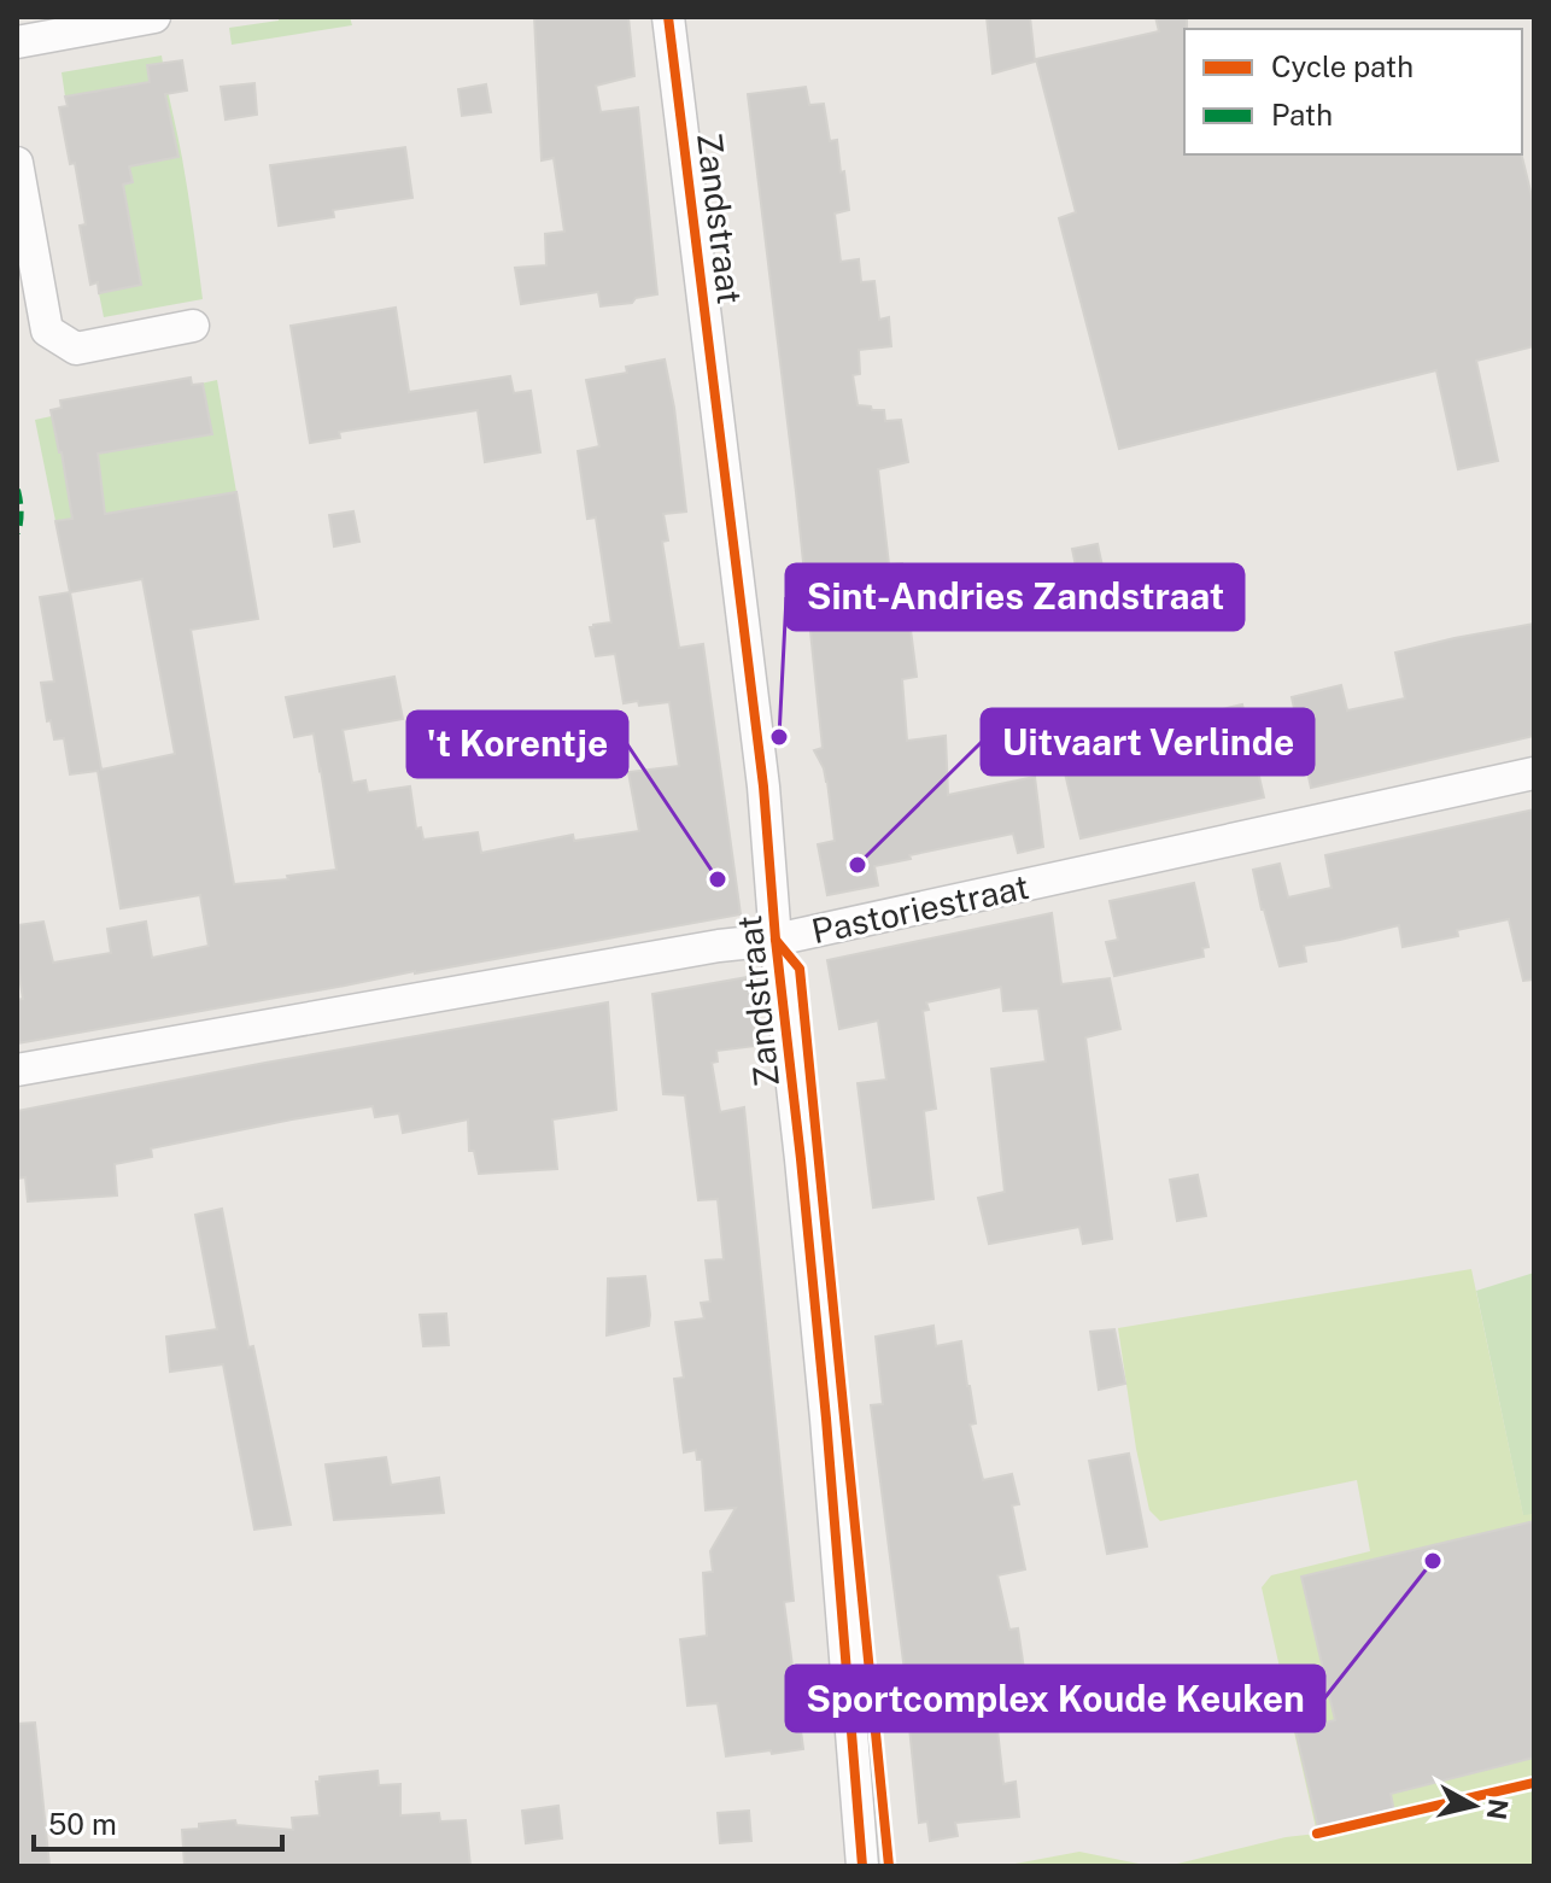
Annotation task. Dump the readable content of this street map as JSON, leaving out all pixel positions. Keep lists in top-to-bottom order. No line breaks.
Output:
{"streets":{"street":["Zandstraat","Pastoriestraat"]},"crossings":[["Zandstraat","Pastoriestraat"]],"places":["Sint-Andries Zandstraat","Uitvaart Verlinde","'t Korentje","Sportcomplex Koude Keuken"],"legend":["Cycle path","Path"],"scale_bar":"50 m","north":"right"}
